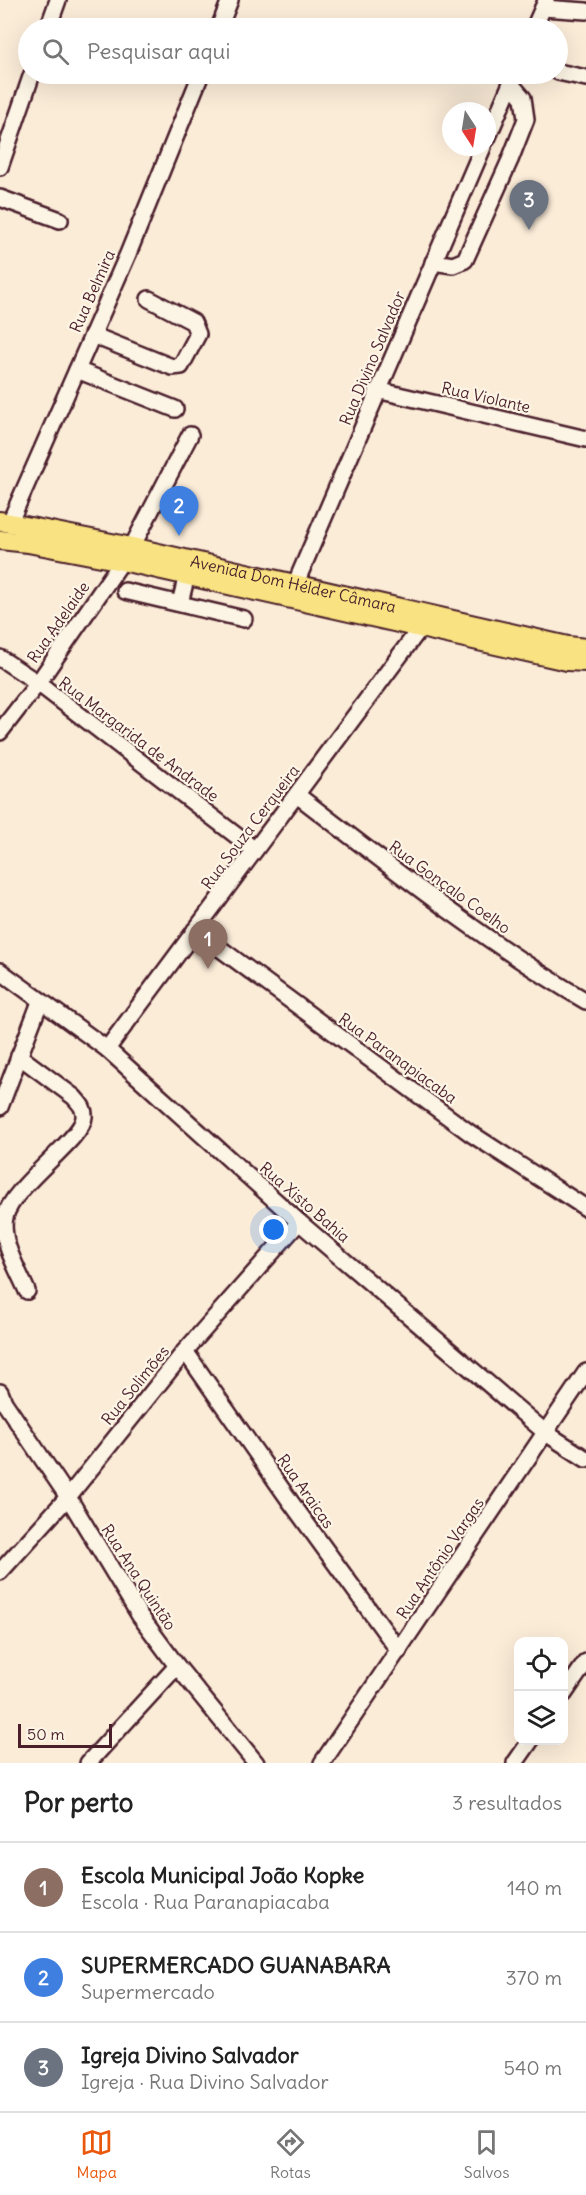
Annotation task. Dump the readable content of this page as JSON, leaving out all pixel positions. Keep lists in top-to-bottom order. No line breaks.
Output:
{"streets":{"main road":["Avenida Dom Hélder Câmara"],"street":["Rua Belmira","Rua Divino Salvador","Rua Violante","Rua Adelaide","Rua Margarida de Andrade","Rua Souza Cerqueira","Rua Gonçalo Coelho","Rua Paranapiacaba","Rua Xisto Bahia","Rua Solimões","Rua Araicas","Rua Antônio Vargas","Rua Ana Quintão"]},"crossings":[["Rua Belmira","Avenida Dom Hélder Câmara"],["Rua Divino Salvador","Rua Violante"],["Rua Divino Salvador","Avenida Dom Hélder Câmara"],["Avenida Dom Hélder Câmara","Rua Adelaide"],["Avenida Dom Hélder Câmara","Rua Souza Cerqueira"],["Rua Adelaide","Rua Margarida de Andrade"],["Rua Margarida de Andrade","Rua Souza Cerqueira"],["Rua Souza Cerqueira","Rua Gonçalo Coelho"],["Rua Souza Cerqueira","Rua Paranapiacaba"],["Rua Souza Cerqueira","Rua Xisto Bahia"],["Rua Xisto Bahia","Rua Solimões"],["Rua Xisto Bahia","Rua Antônio Vargas"],["Rua Solimões","Rua Araicas"],["Rua Solimões","Rua Ana Quintão"],["Rua Araicas","Rua Antônio Vargas"]],"scale_bar":"50 m","north":"bottom","page":{"search":"Pesquisar aqui","pins":["3","2","1"],"scale":"50 m","heading":["Por perto","3 resultados"],"list":[{"mark":"1","name":"Escola Municipal João Kopke","note":"Escola · Rua Paranapiacaba","value":"140 m"},{"mark":"2","name":"SUPERMERCADO GUANABARA","note":"Supermercado","value":"370 m"},{"mark":"3","name":"Igreja Divino Salvador","note":"Igreja · Rua Divino Salvador","value":"540 m"}],"nav":["Mapa","Rotas","Salvos"]}}
